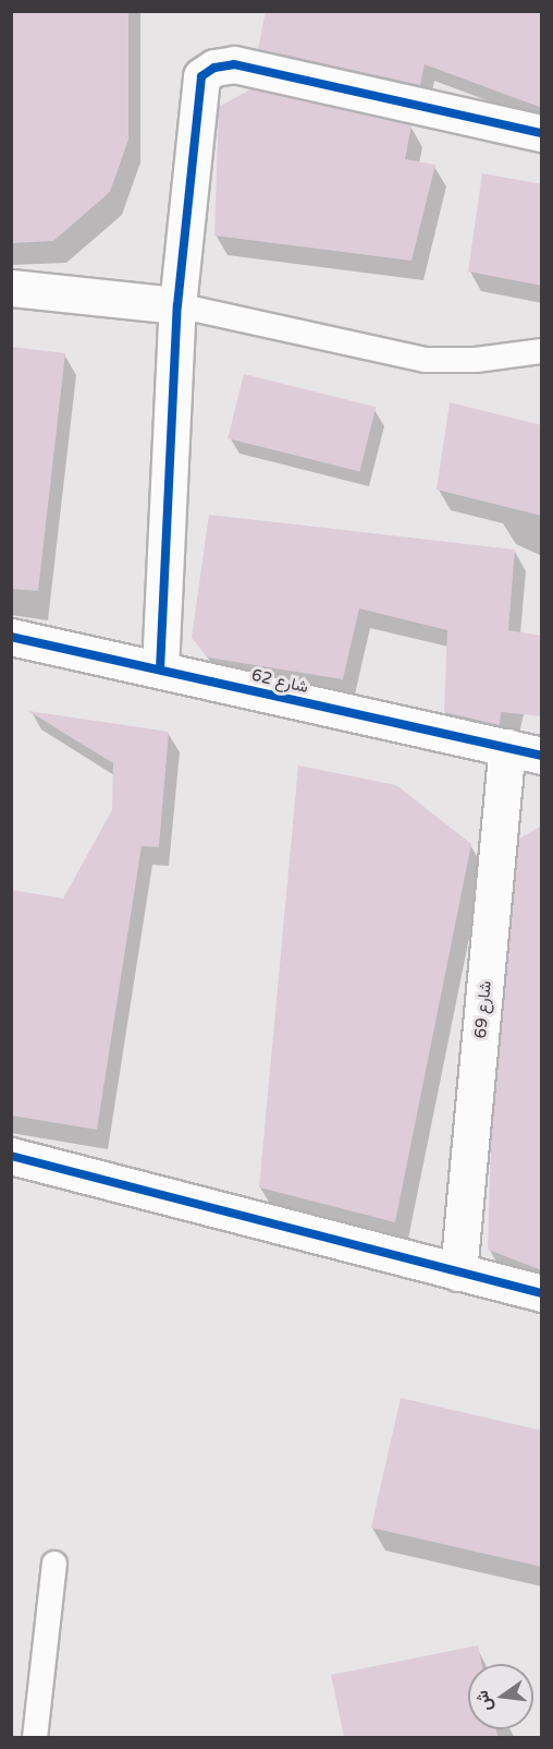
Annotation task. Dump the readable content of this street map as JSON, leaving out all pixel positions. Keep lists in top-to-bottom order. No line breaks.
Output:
{"streets":{"street":["شارع 62","شارع 69"]},"crossings":[["شارع 62","شارع 69"]],"north":"left"}
